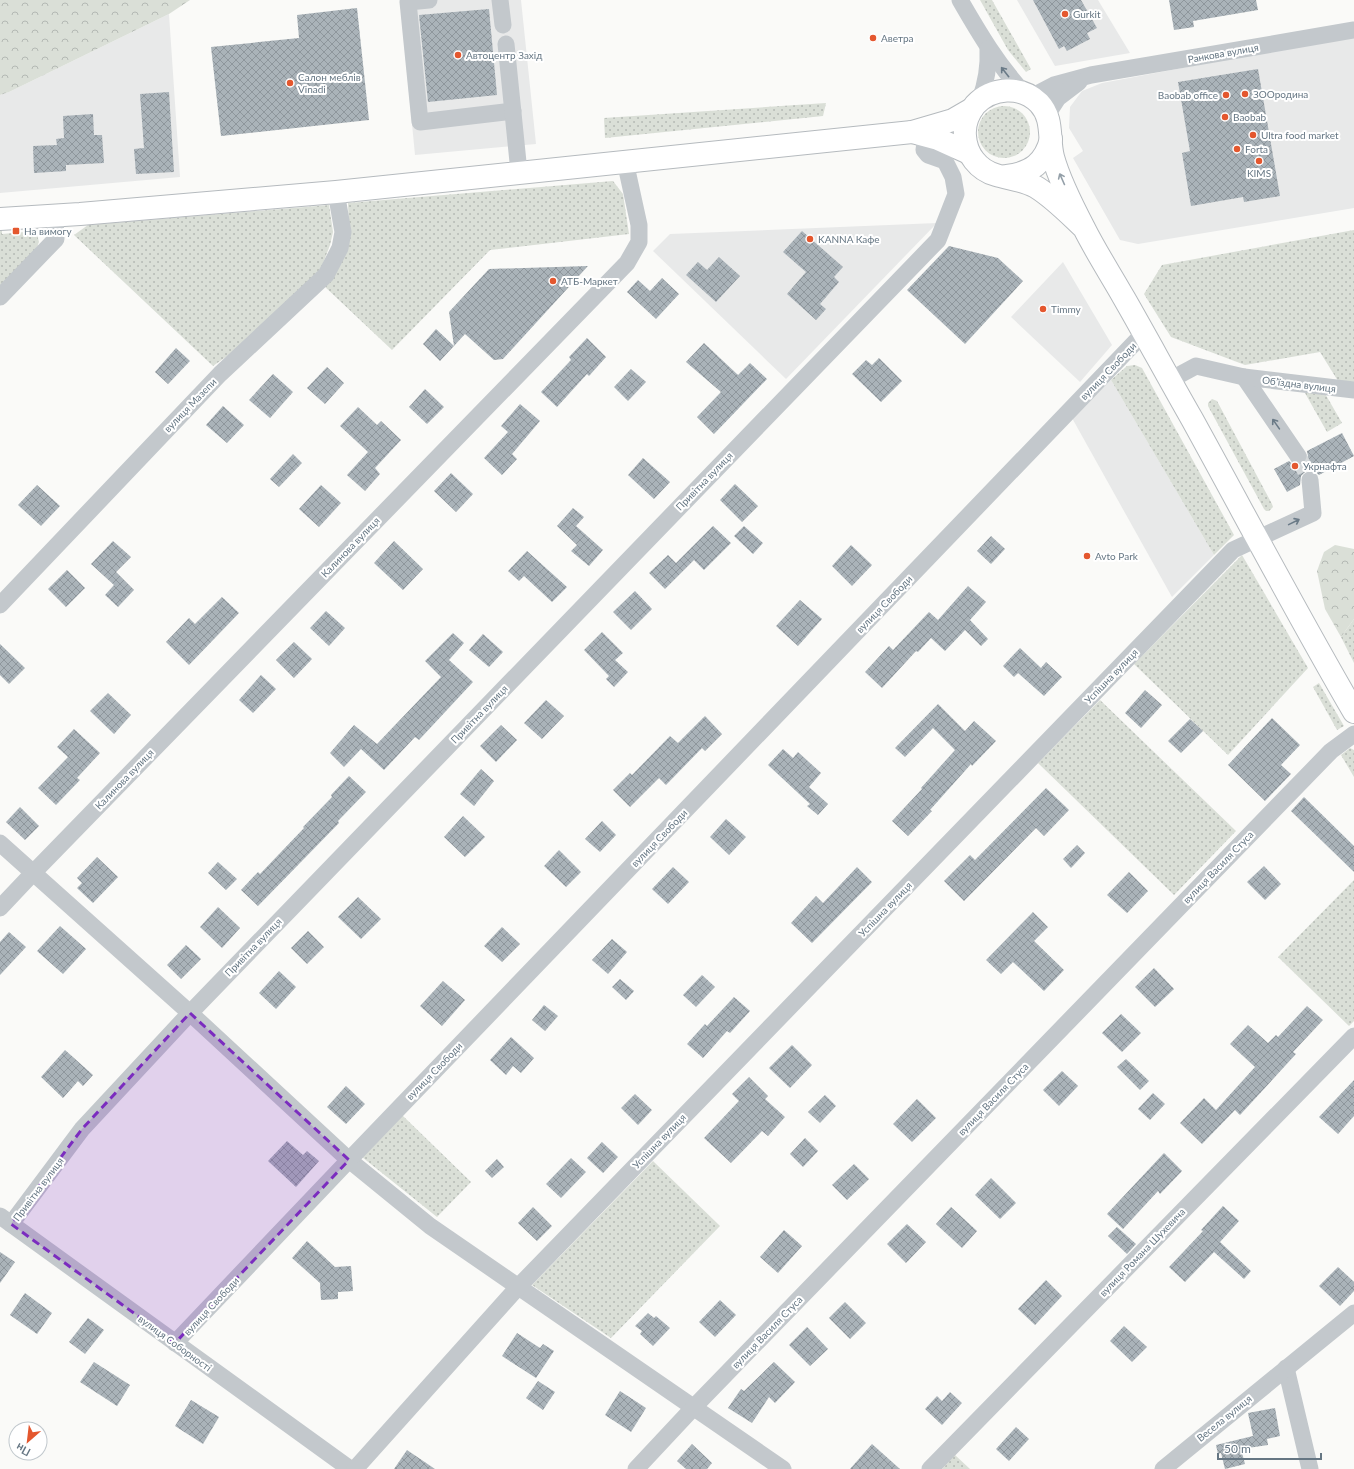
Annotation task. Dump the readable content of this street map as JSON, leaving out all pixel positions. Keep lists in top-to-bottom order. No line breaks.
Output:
{"streets":{"street":["Ранкова вулиця","вулиця Свободи","Обʼїздна вулиця","вулиця Мазепи","Привітна вулиця","Калинова вулиця","Успішна вулиця","вулиця Василя Стуса","вулиця Романа Шухевича","вулиця Соборності","Весела вулиця"]},"crossings":[["вулиця Свободи","вулиця Соборності"],["Привітна вулиця","вулиця Соборності"]],"places":{"other":["Gurkit","Аветра","Автоцентр Захід","Салон меблів Vinadi","ЗООродина","Baobab office","Baobab","Ultra food market","Forta","KIMS","KANNA Кафе","АТБ-Маркет","Timmy","Укрнафта","Avto Park"],"transit":["На вимогу"]},"scale_bar":"50 m","north":"bottom left"}
